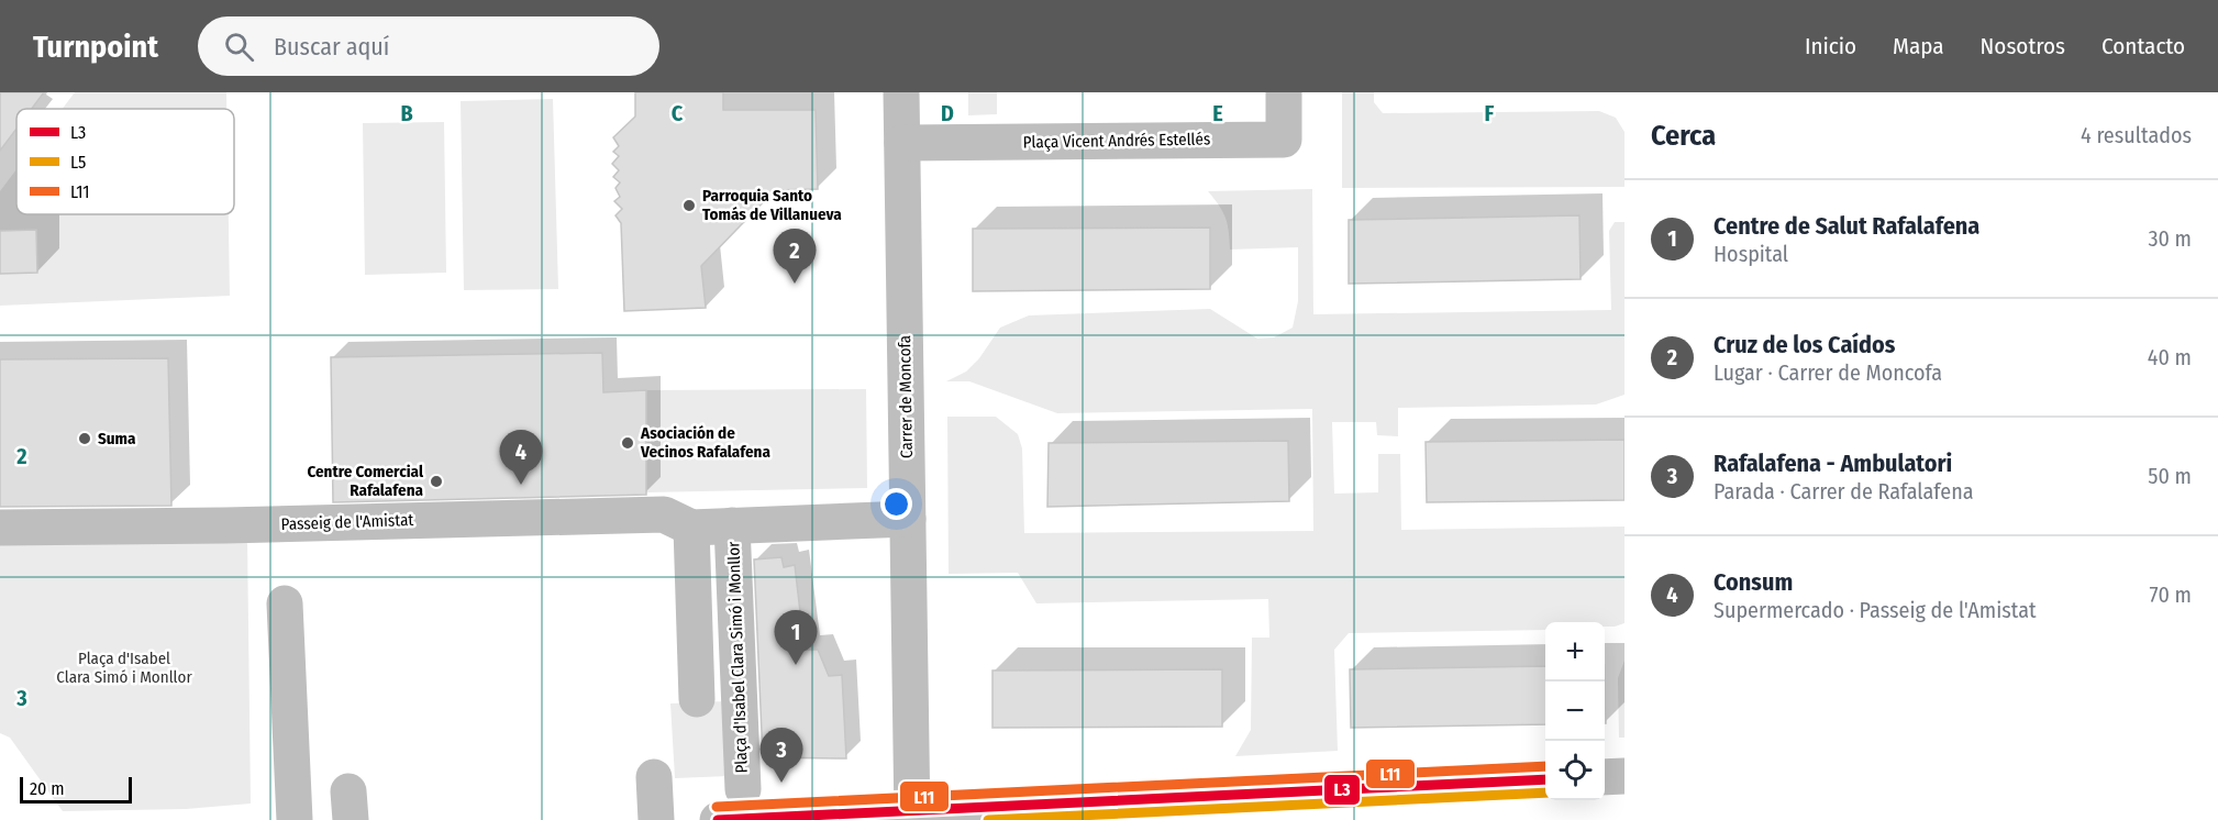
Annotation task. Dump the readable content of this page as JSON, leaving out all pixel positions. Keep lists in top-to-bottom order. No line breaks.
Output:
{"streets":{"street":["Plaça Vicent Andrés Estellés","Carrer de Moncofa","Passeig de l'Amistat","Plaça d'Isabel Clara Simó i Monllor"]},"crossings":[["Plaça Vicent Andrés Estellés","Carrer de Moncofa"]],"parks":["Plaça d'Isabel Clara Simó i Monllor"],"places":["Parroquia Santo Tomás de Villanueva","Suma","Asociación de Vecinos Rafalafena","Centre Comercial Rafalafena"],"lines":["transit line L11","transit line L3","transit line L5"],"legend":["L3","L5","L11"],"scale_bar":"20 m","page":{"header":"Turnpoint","search":"Buscar aquí","nav":["Inicio","Mapa","Nosotros","Contacto"],"heading":["Cerca","4 resultados"],"list":[{"mark":"1","name":"Centre de Salut Rafalafena","note":"Hospital","value":"30 m"},{"mark":"2","name":"Cruz de los Caídos","note":"Lugar · Carrer de Moncofa","value":"40 m"},{"mark":"3","name":"Rafalafena - Ambulatori","note":"Parada · Carrer de Rafalafena","value":"50 m"},{"mark":"4","name":"Consum","note":"Supermercado · Passeig de l'Amistat","value":"70 m"}],"pins":["2","4","1","3"],"map_buttons":["+","−"],"scale":"20 m"},"grid":{"columns":["B","C","D","E","F"],"rows":["2","3"]}}
